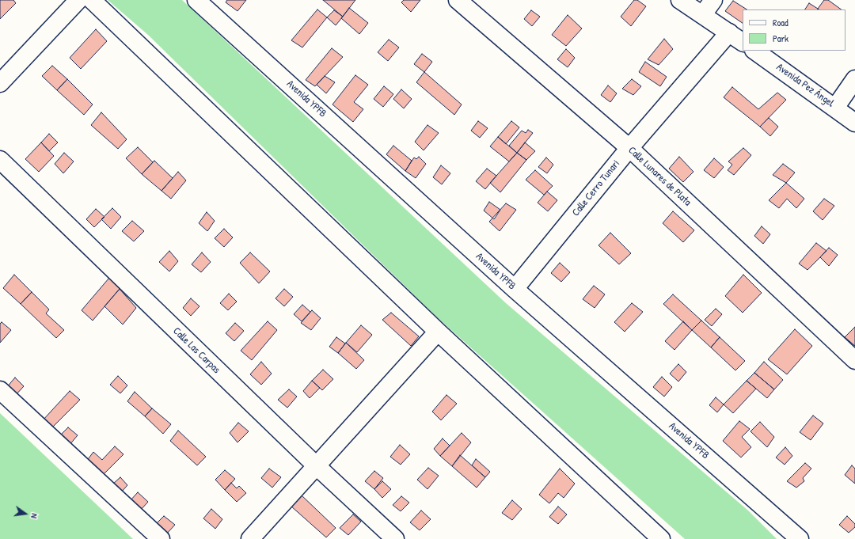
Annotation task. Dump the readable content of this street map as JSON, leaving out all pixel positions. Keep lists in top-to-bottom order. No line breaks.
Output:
{"streets":{"street":["Avenida Pez Ángel","Avenida YPFB","Calle Lunares de Plata","Calle Cerro Tunari","Calle Las Carpas"]},"crossings":[["Avenida YPFB","Calle Cerro Tunari"],["Calle Lunares de Plata","Calle Cerro Tunari"]],"legend":["Road","Park"],"north":"right"}
